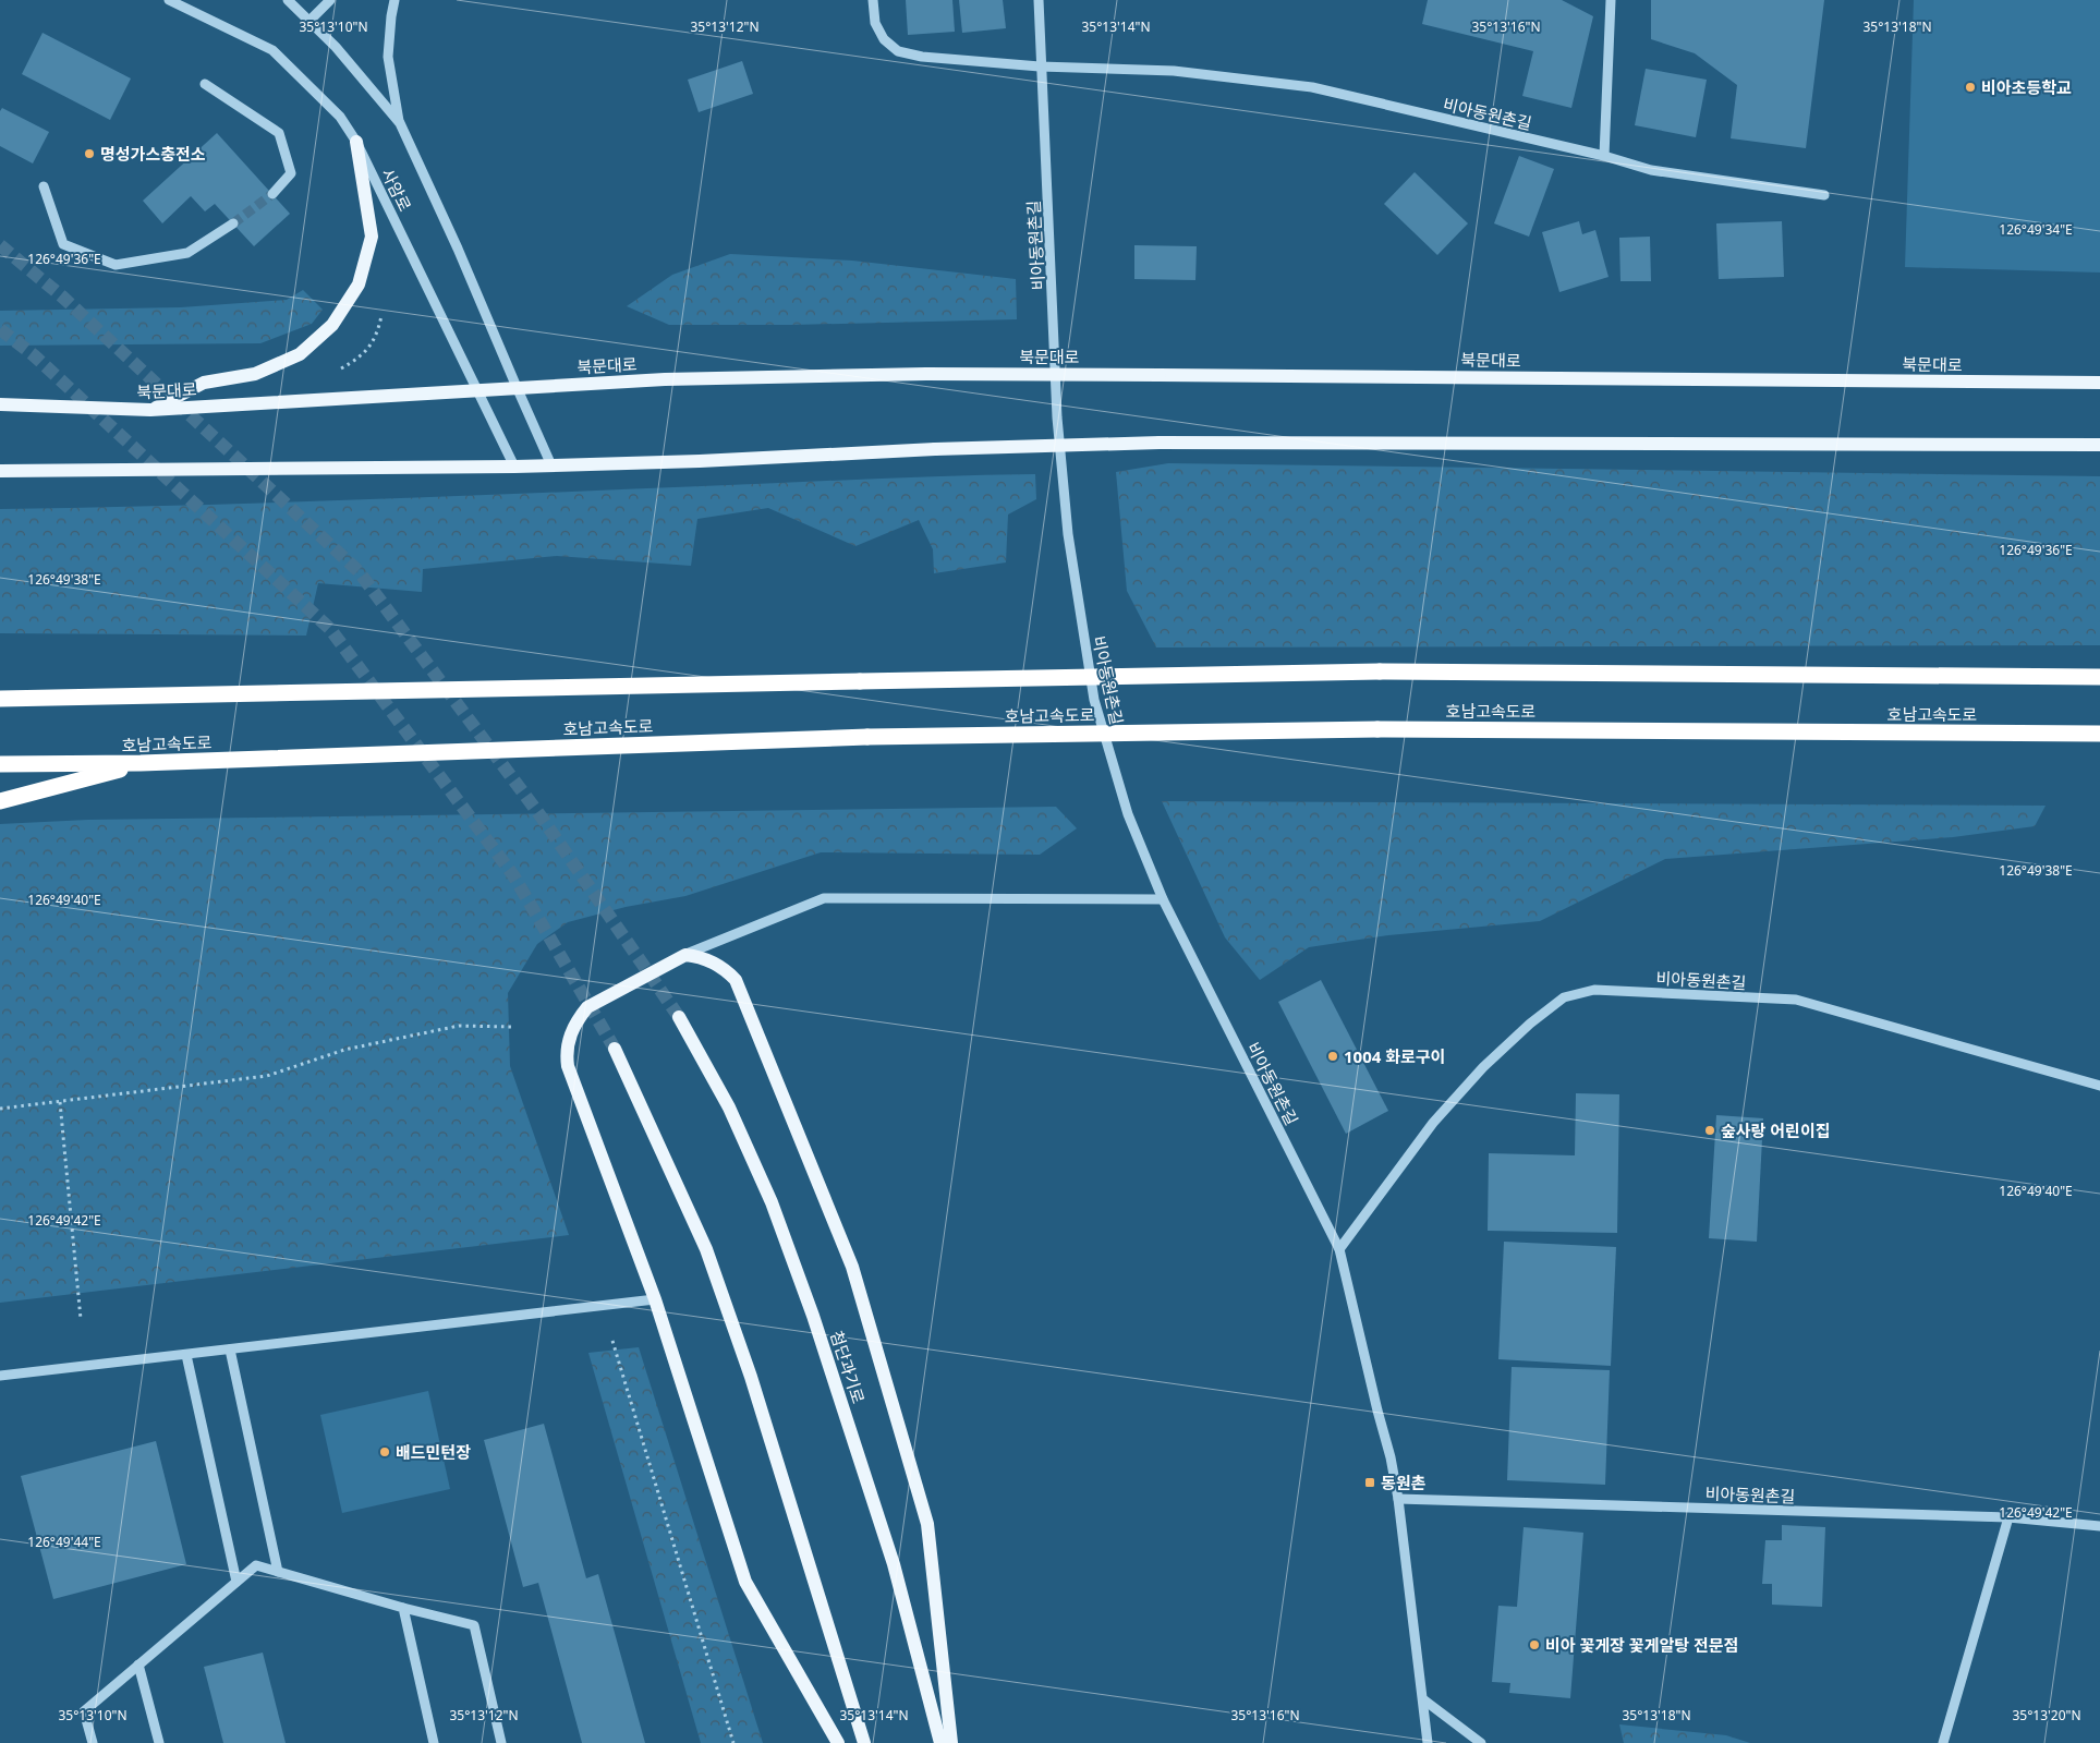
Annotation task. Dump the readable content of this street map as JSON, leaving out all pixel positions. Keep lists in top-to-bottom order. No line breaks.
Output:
{"streets":{"highway":["호남고속도로"],"main road":["북문대로","첨단과기로"],"street":["비아동원촌길","사암로"]},"crossings":[["사암로","북문대로"]],"places":{"other":["비아초등학교","명성가스충전소","1004 화로구이","숲사랑 어린이집","배드민턴장","비아 꽃게장 꽃게알탕 전문점"],"transit":["동원촌"]},"coordinates":["35°13'10\"N","35°13'12\"N","35°13'14\"N","35°13'16\"N","35°13'18\"N","126°49'34\"E","126°49'36\"E","126°49'38\"E","126°49'40\"E","126°49'42\"E","126°49'44\"E","35°13'20\"N"]}
